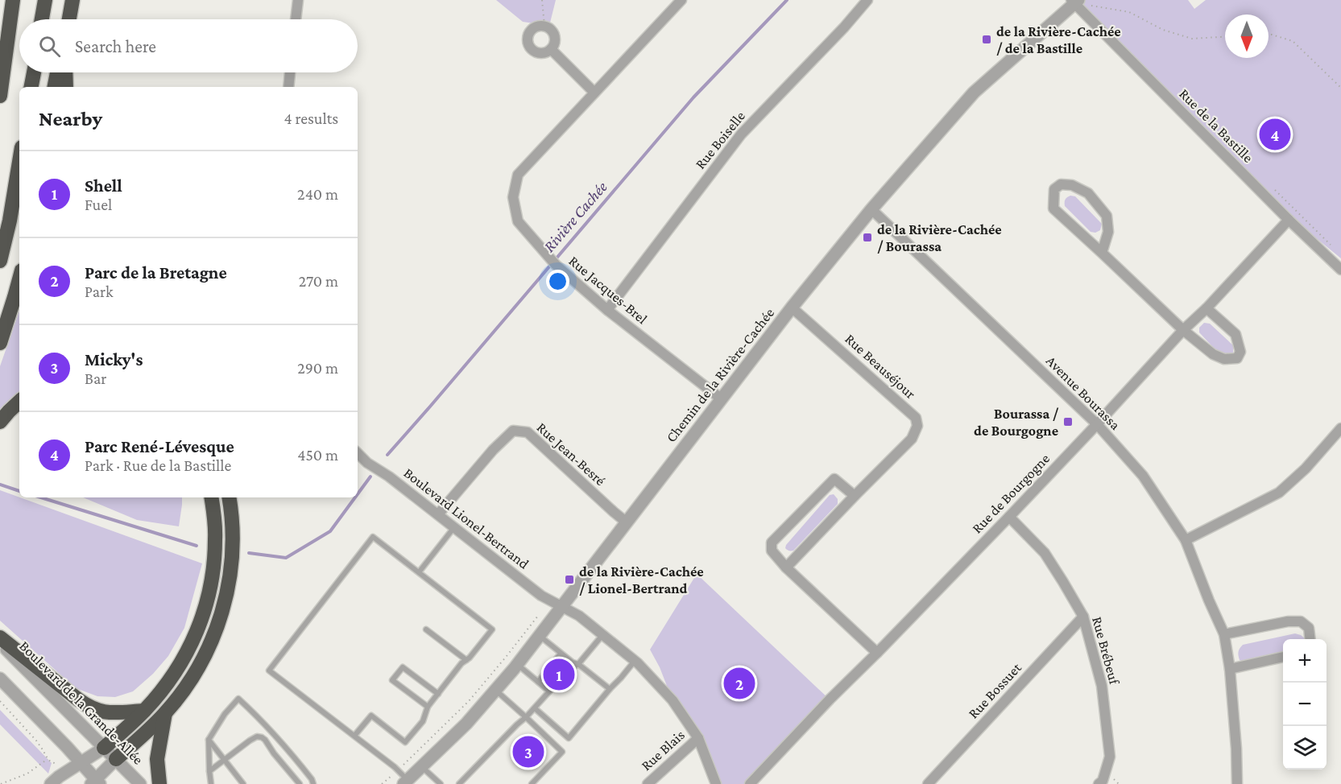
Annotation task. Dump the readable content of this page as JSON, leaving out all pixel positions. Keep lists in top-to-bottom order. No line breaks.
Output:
{"streets":{"street":["Rue de la Bastille","Rue Boiselle","Rue Jacques-Brel","Rue Beauséjour","Chemin de la Rivière-Cachée","Avenue Bourassa","Rue Jean-Besré","Rue de Bourgogne","Boulevard Lionel-Bertrand","Rue Brébeuf","Rue Bossuet","Boulevard de la Grande-Allée","Rue Blais"]},"crossings":[["Rue de la Bastille","Chemin de la Rivière-Cachée"],["Rue de la Bastille","Rue de Bourgogne"],["Rue Boiselle","Rue Jacques-Brel"],["Rue Jacques-Brel","Chemin de la Rivière-Cachée"],["Rue Beauséjour","Chemin de la Rivière-Cachée"],["Chemin de la Rivière-Cachée","Avenue Bourassa"],["Chemin de la Rivière-Cachée","Rue Jean-Besré"],["Chemin de la Rivière-Cachée","Boulevard Lionel-Bertrand"],["Avenue Bourassa","Rue de Bourgogne"],["Rue Jean-Besré","Boulevard Lionel-Bertrand"],["Rue de Bourgogne","Rue Brébeuf"],["Boulevard Lionel-Bertrand","Rue Blais"],["Rue Brébeuf","Rue Bossuet"]],"water":["Rivière Cachée"],"places":{"transit":["de la Rivière-Cachée / de la Bastille","de la Rivière-Cachée / Bourassa","Bourassa / de Bourgogne","de la Rivière-Cachée / Lionel-Bertrand"]},"north":"bottom","page":{"search":"Search here","heading":["Nearby","4 results"],"pins":["4","1","2","3"],"list":[{"mark":"1","name":"Shell","note":"Fuel","value":"240 m"},{"mark":"2","name":"Parc de la Bretagne","note":"Park","value":"270 m"},{"mark":"3","name":"Micky's","note":"Bar","value":"290 m"},{"mark":"4","name":"Parc René-Lévesque","note":"Park · Rue de la Bastille","value":"450 m"}],"map_buttons":["+","−"]}}
